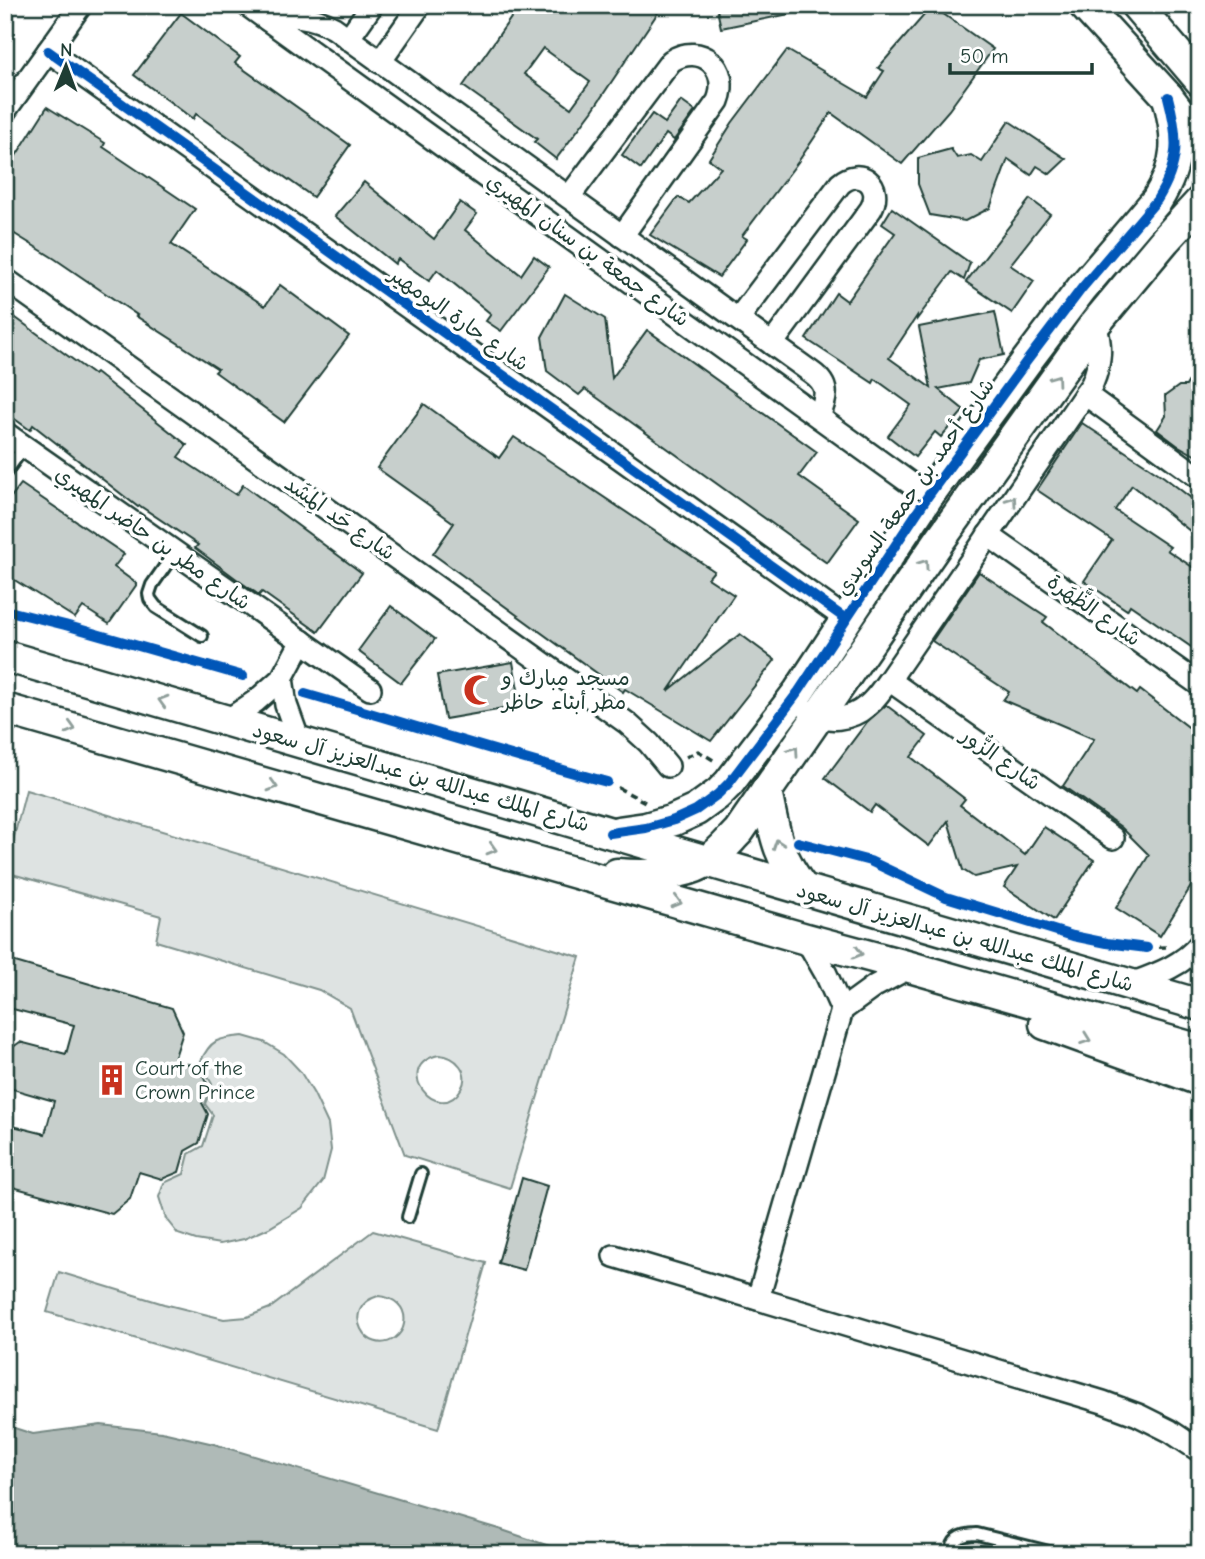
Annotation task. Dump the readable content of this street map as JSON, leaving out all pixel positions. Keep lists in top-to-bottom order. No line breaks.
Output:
{"streets":{"main road":["شارع أحمد بن جمعة السويدي","شارع الملك عبدالله بن عبدالعزيز آل سعود"],"street":["شارع جمعة بن سنان المهيري","شارع حارة البومهير","شارع حَد المِشَد","شارع مطر بن حاضر المهيري","شارع الظَّهَرة","شارع الزُّور"]},"crossings":[["شارع جمعة بن سنان المهيري","شارع أحمد بن جمعة السويدي"],["شارع حارة البومهير","شارع أحمد بن جمعة السويدي"],["شارع أحمد بن جمعة السويدي","شارع الملك عبدالله بن عبدالعزيز آل سعود"]],"places":{"mosque":["مسجد مبارك و مطر أبناء حاظر"],"building":["Court of the Crown Prince"]},"scale_bar":"50 m","north":"top"}
